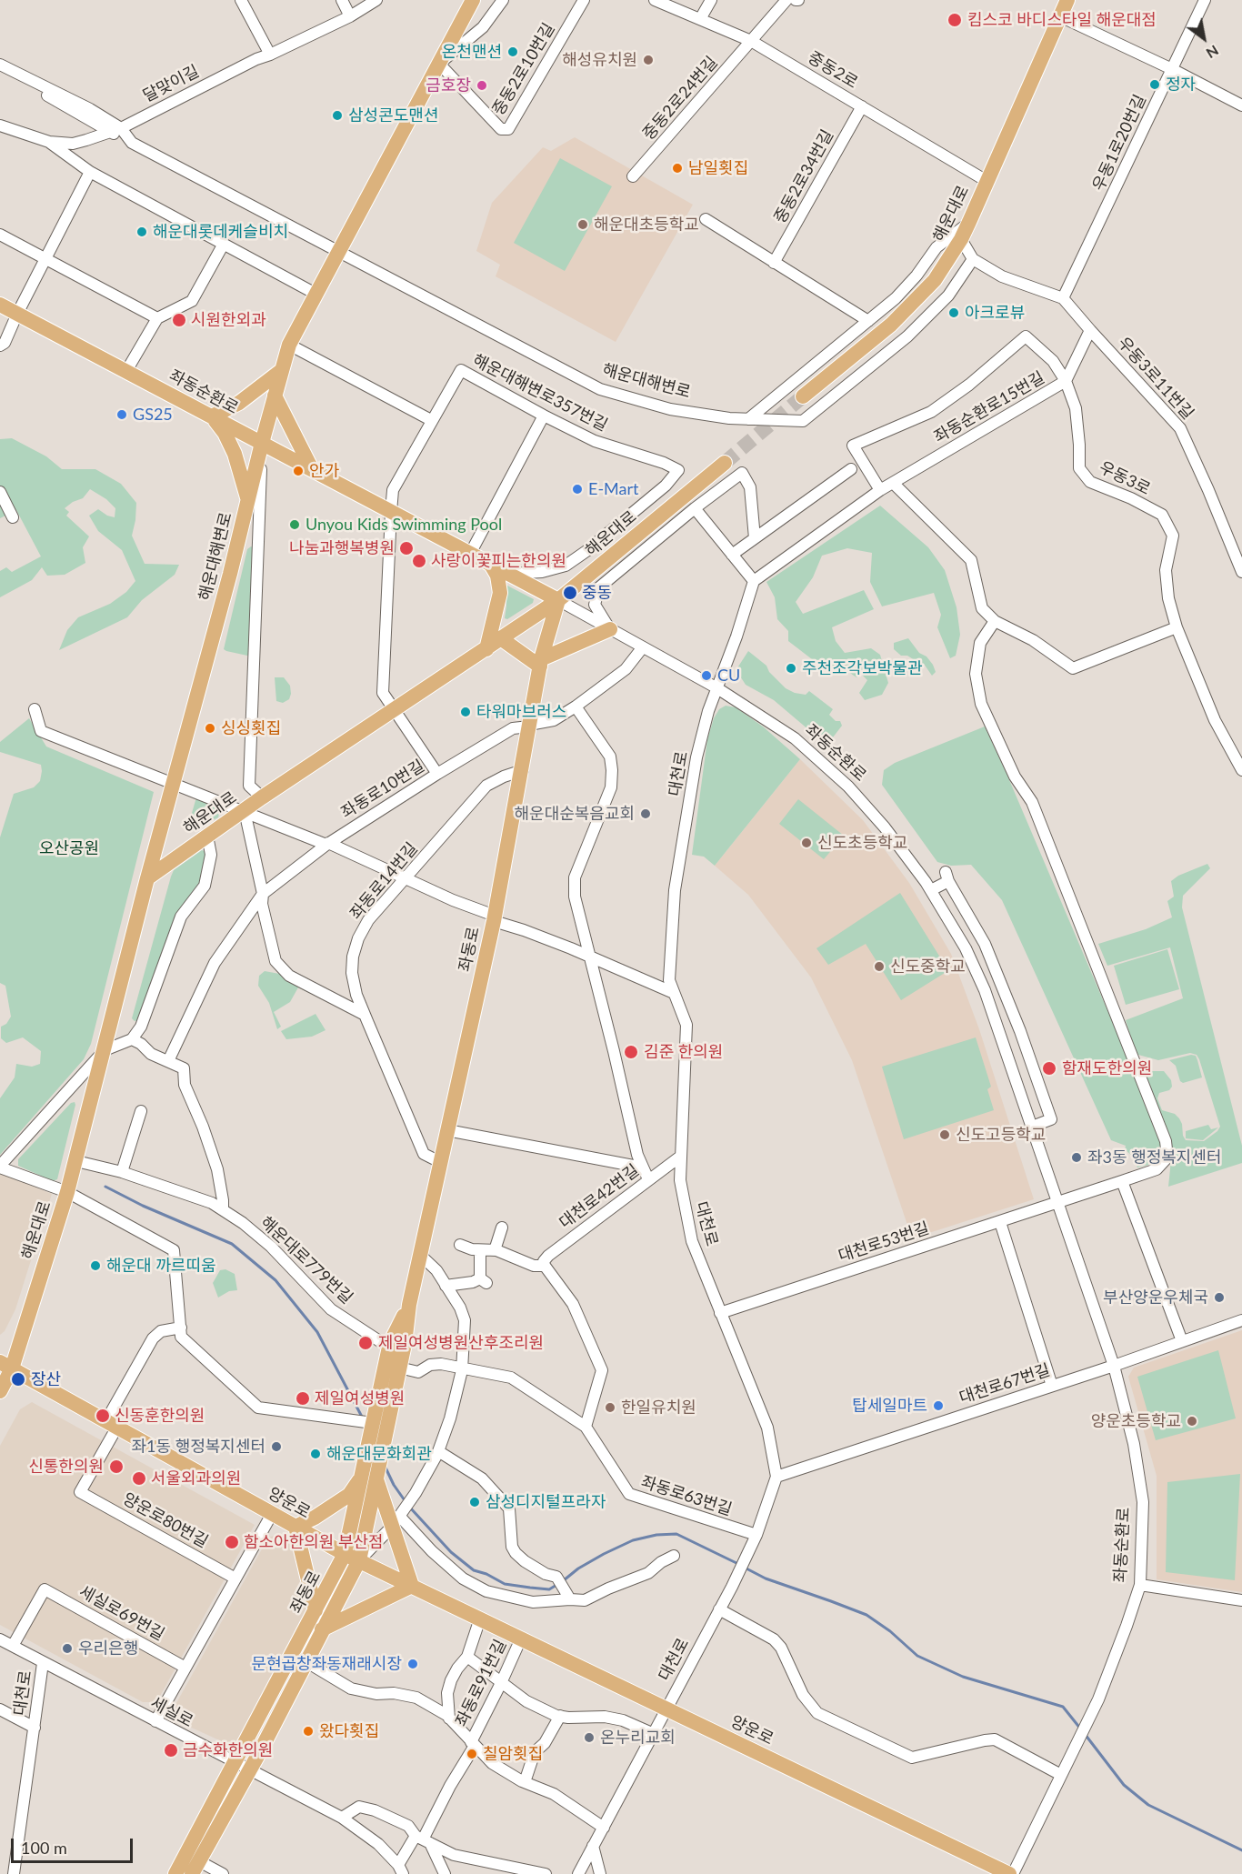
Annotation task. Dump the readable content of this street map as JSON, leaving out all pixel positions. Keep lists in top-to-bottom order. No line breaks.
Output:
{"streets":{"main road":["해운대로","해운대해변로","좌동순환로","좌동로","양운로"],"street":["중동2로10번길","중동2로","달맞이길","중동2로24번길","우동1로20번길","중동2로34번길","우동3로11번길","해운대해변로357번길","좌동순환로15번길","우동3로","대천로","좌동로10번길","좌동로14번길","대천로42번길","대천로53번길","해운대로779번길","대천로67번길","좌동로63번길","양운로80번길","세실로69번길","좌동로91번길","세실로"]},"crossings":[["중동2로10번길","해운대해변로"],["중동2로","중동2로24번길"],["중동2로","중동2로34번길"],["중동2로","해운대로"],["달맞이길","해운대해변로"],["해운대로","해운대해변로"],["해운대로","좌동순환로"],["해운대로","좌동로"],["해운대로","해운대로779번길"],["해운대로","양운로"],["해운대해변로","좌동순환로"],["좌동순환로","대천로"],["좌동순환로","좌동로10번길"],["좌동순환로","좌동로"],["좌동순환로","대천로53번길"],["좌동순환로","대천로67번길"],["좌동순환로","양운로"],["좌동순환로15번길","우동3로"],["대천로","대천로42번길"],["대천로","대천로53번길"],["대천로","대천로67번길"],["대천로","좌동로63번길"],["대천로","양운로"],["대천로","좌동로91번길"],["대천로","세실로"],["좌동로10번길","좌동로"],["좌동로14번길","좌동로"],["좌동로","해운대로779번길"],["좌동로","좌동로63번길"],["좌동로","양운로"],["좌동로","좌동로91번길"],["좌동로","세실로"],["양운로","양운로80번길"],["양운로","좌동로91번길"],["세실로69번길","세실로"]],"parks":["오산공원"],"places":["킴스코 바디스타일 해운대점","온천맨션","해성유치원","정자","금호장","삼성콘도맨션","남일횟집","해운대초등학교","해운대롯데케슬비치","아크로뷰","시원한외과","GS25","안가","E-Mart","Unyou Kids Swimming Pool","나눔과행복병원","사랑이꽃피는한의원","중동","주천조각보박물관","CU","타워마브러스","싱싱횟집","해운대순복음교회","신도초등학교","신도중학교","김준 한의원","함재도한의원","신도고등학교","좌3동 행정복지센터","해운대 까르띠움","부산양운우체국","제일여성병원산후조리원","장산","제일여성병원","탑세일마트","한일유치원","신동훈한의원","양운초등학교","좌1동 행정복지센터","해운대문화회관","신통한의원","서울외과의원","삼성디지털프라자","함소아한의원 부산점","우리은행","문현곱창좌동재래시장","왔다횟집","온누리교회","금수화한의원","칠암횟집"],"scale_bar":"100 m","north":"bottom right"}
